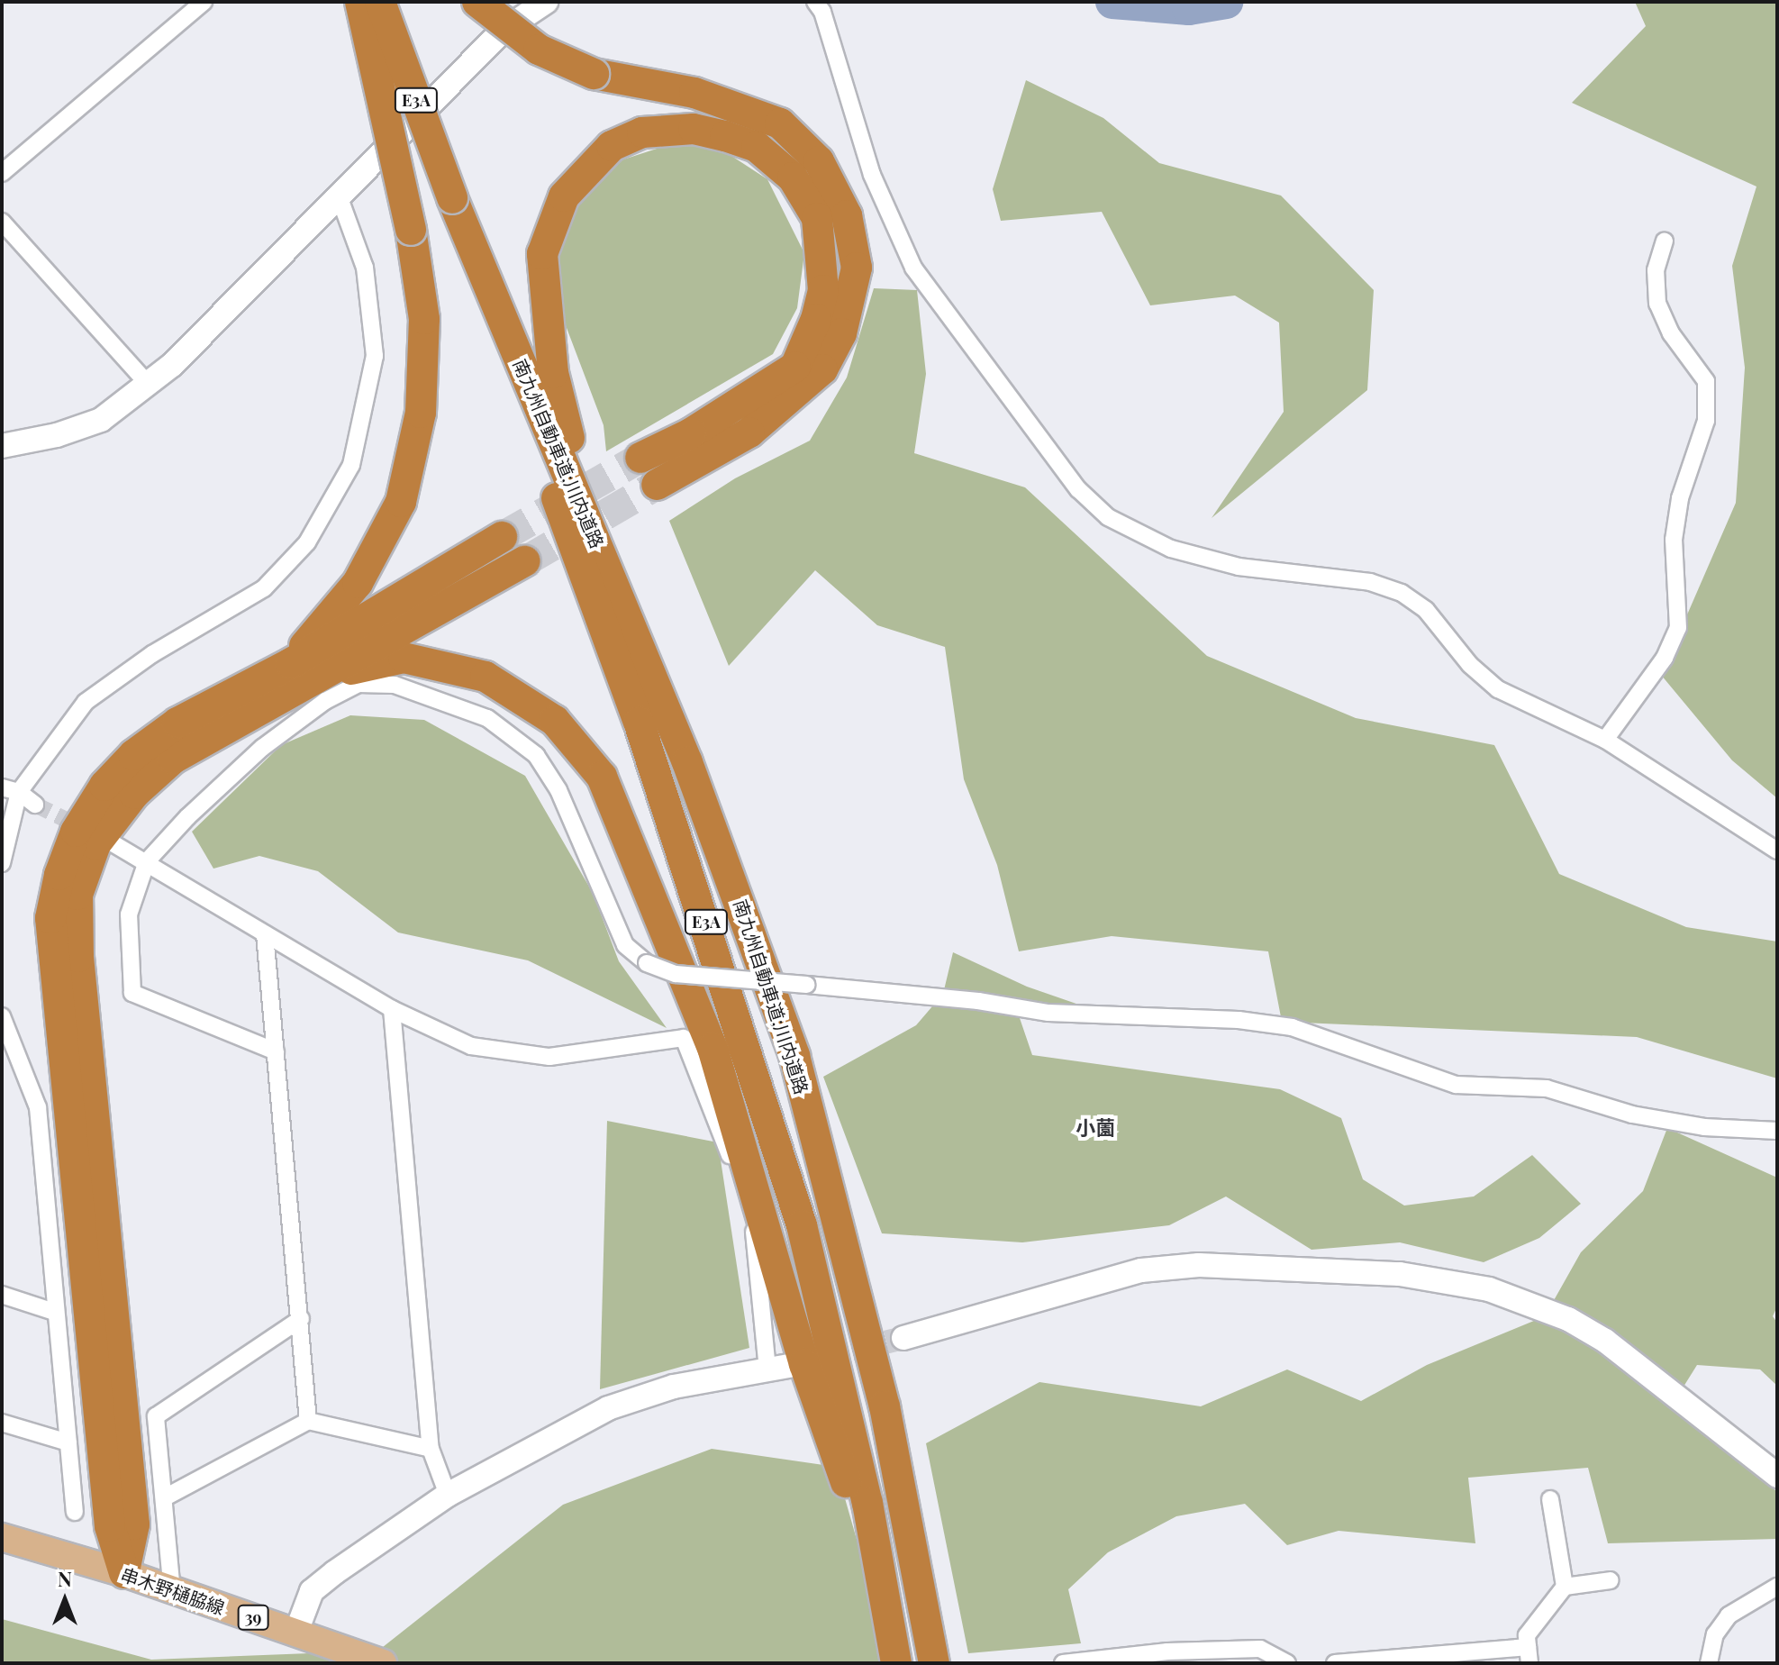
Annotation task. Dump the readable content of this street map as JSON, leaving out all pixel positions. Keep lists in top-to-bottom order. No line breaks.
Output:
{"streets":{"highway":["E3A","南九州自動車道;川内道路"],"main road":["串木野樋脇線","39"]},"districts":["小薗"],"north":"top"}
